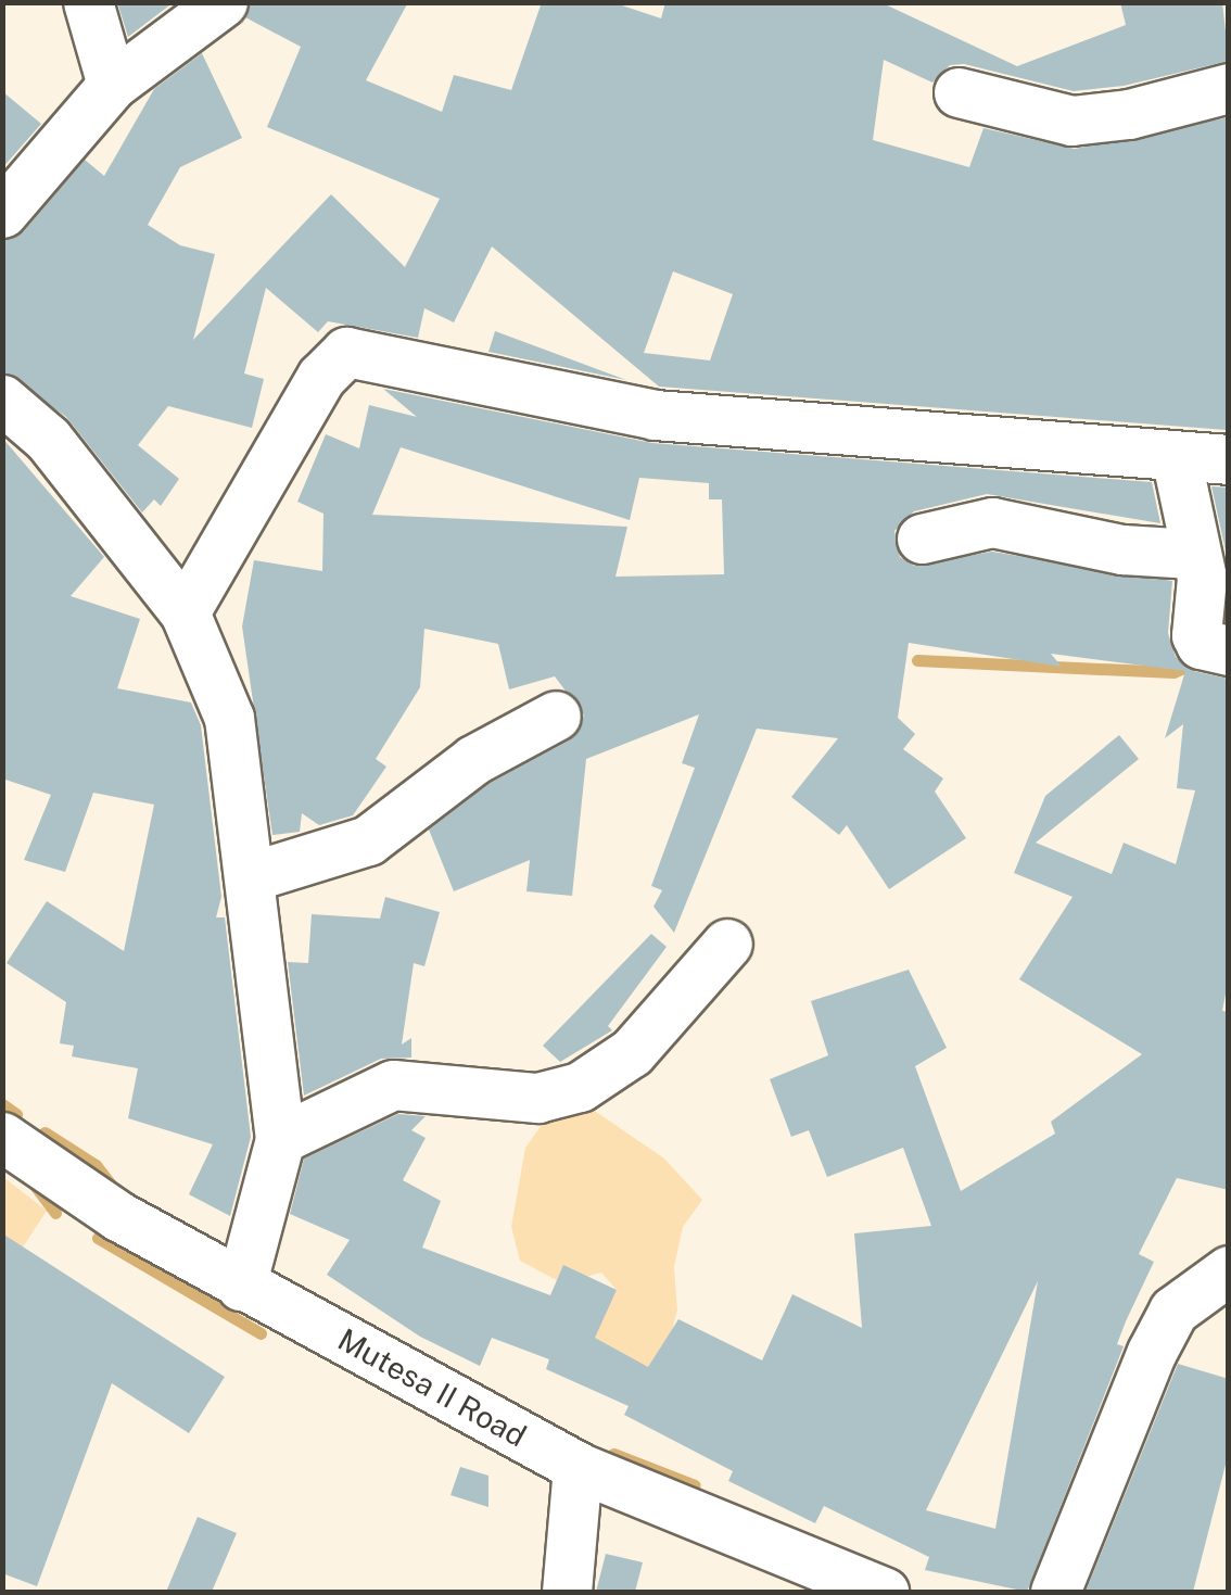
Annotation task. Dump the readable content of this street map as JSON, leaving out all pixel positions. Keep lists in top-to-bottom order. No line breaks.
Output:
{"streets":{"street":["Mutesa II Road"]}}
